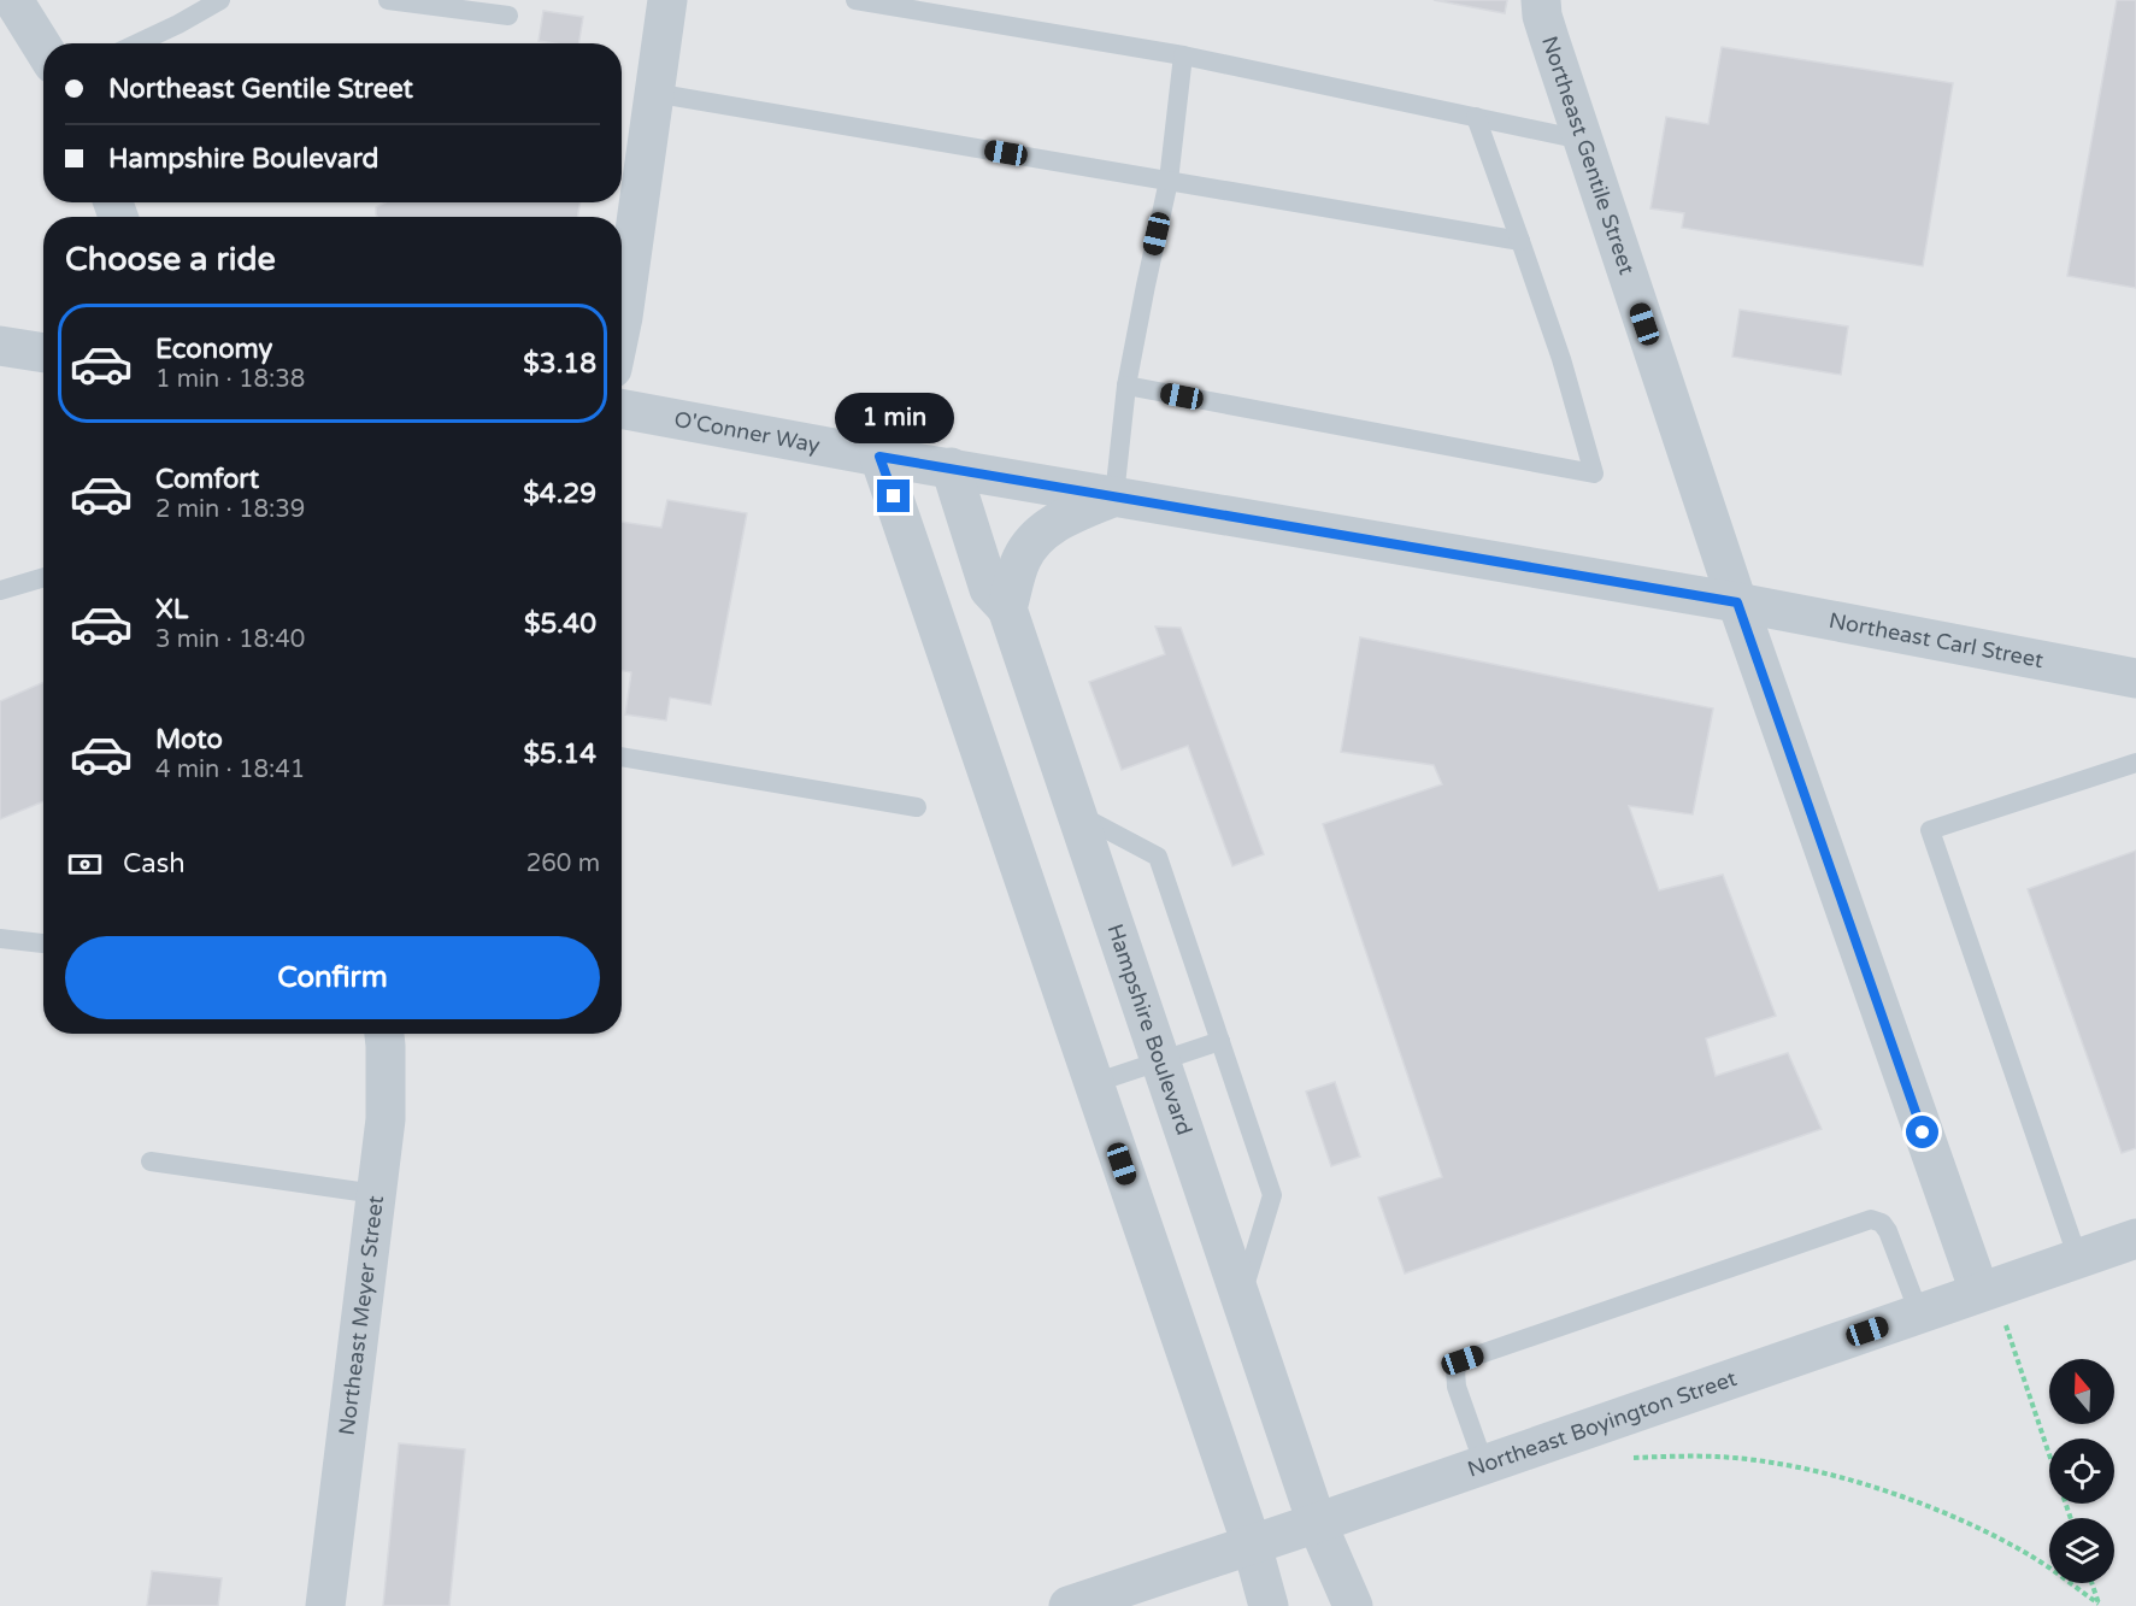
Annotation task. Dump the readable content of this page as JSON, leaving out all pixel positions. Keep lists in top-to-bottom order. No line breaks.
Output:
{"streets":{"street":["Northeast Gentile Street","O'Conner Way","Northeast Carl Street","Hampshire Boulevard","Northeast Meyer Street","Northeast Boyington Street"]},"crossings":[["Northeast Gentile Street","O'Conner Way"],["Northeast Gentile Street","Northeast Carl Street"],["Northeast Gentile Street","Northeast Boyington Street"],["O'Conner Way","Northeast Carl Street"],["O'Conner Way","Hampshire Boulevard"],["Hampshire Boulevard","Northeast Boyington Street"]],"north":"top","page":{"banner":["Northeast Gentile Street","Hampshire Boulevard"],"heading":"Choose a ride","list":[{"name":"Economy","note":"1 min · 18:38","value":"$3.18"},{"name":"Comfort","note":"2 min · 18:39","value":"$4.29"},{"name":"XL","note":"3 min · 18:40","value":"$5.40"},{"name":"Moto","note":"4 min · 18:41","value":"$5.14"}],"bubble":"1 min","pay":["Cash","260 m"],"buttons":"Confirm"}}
